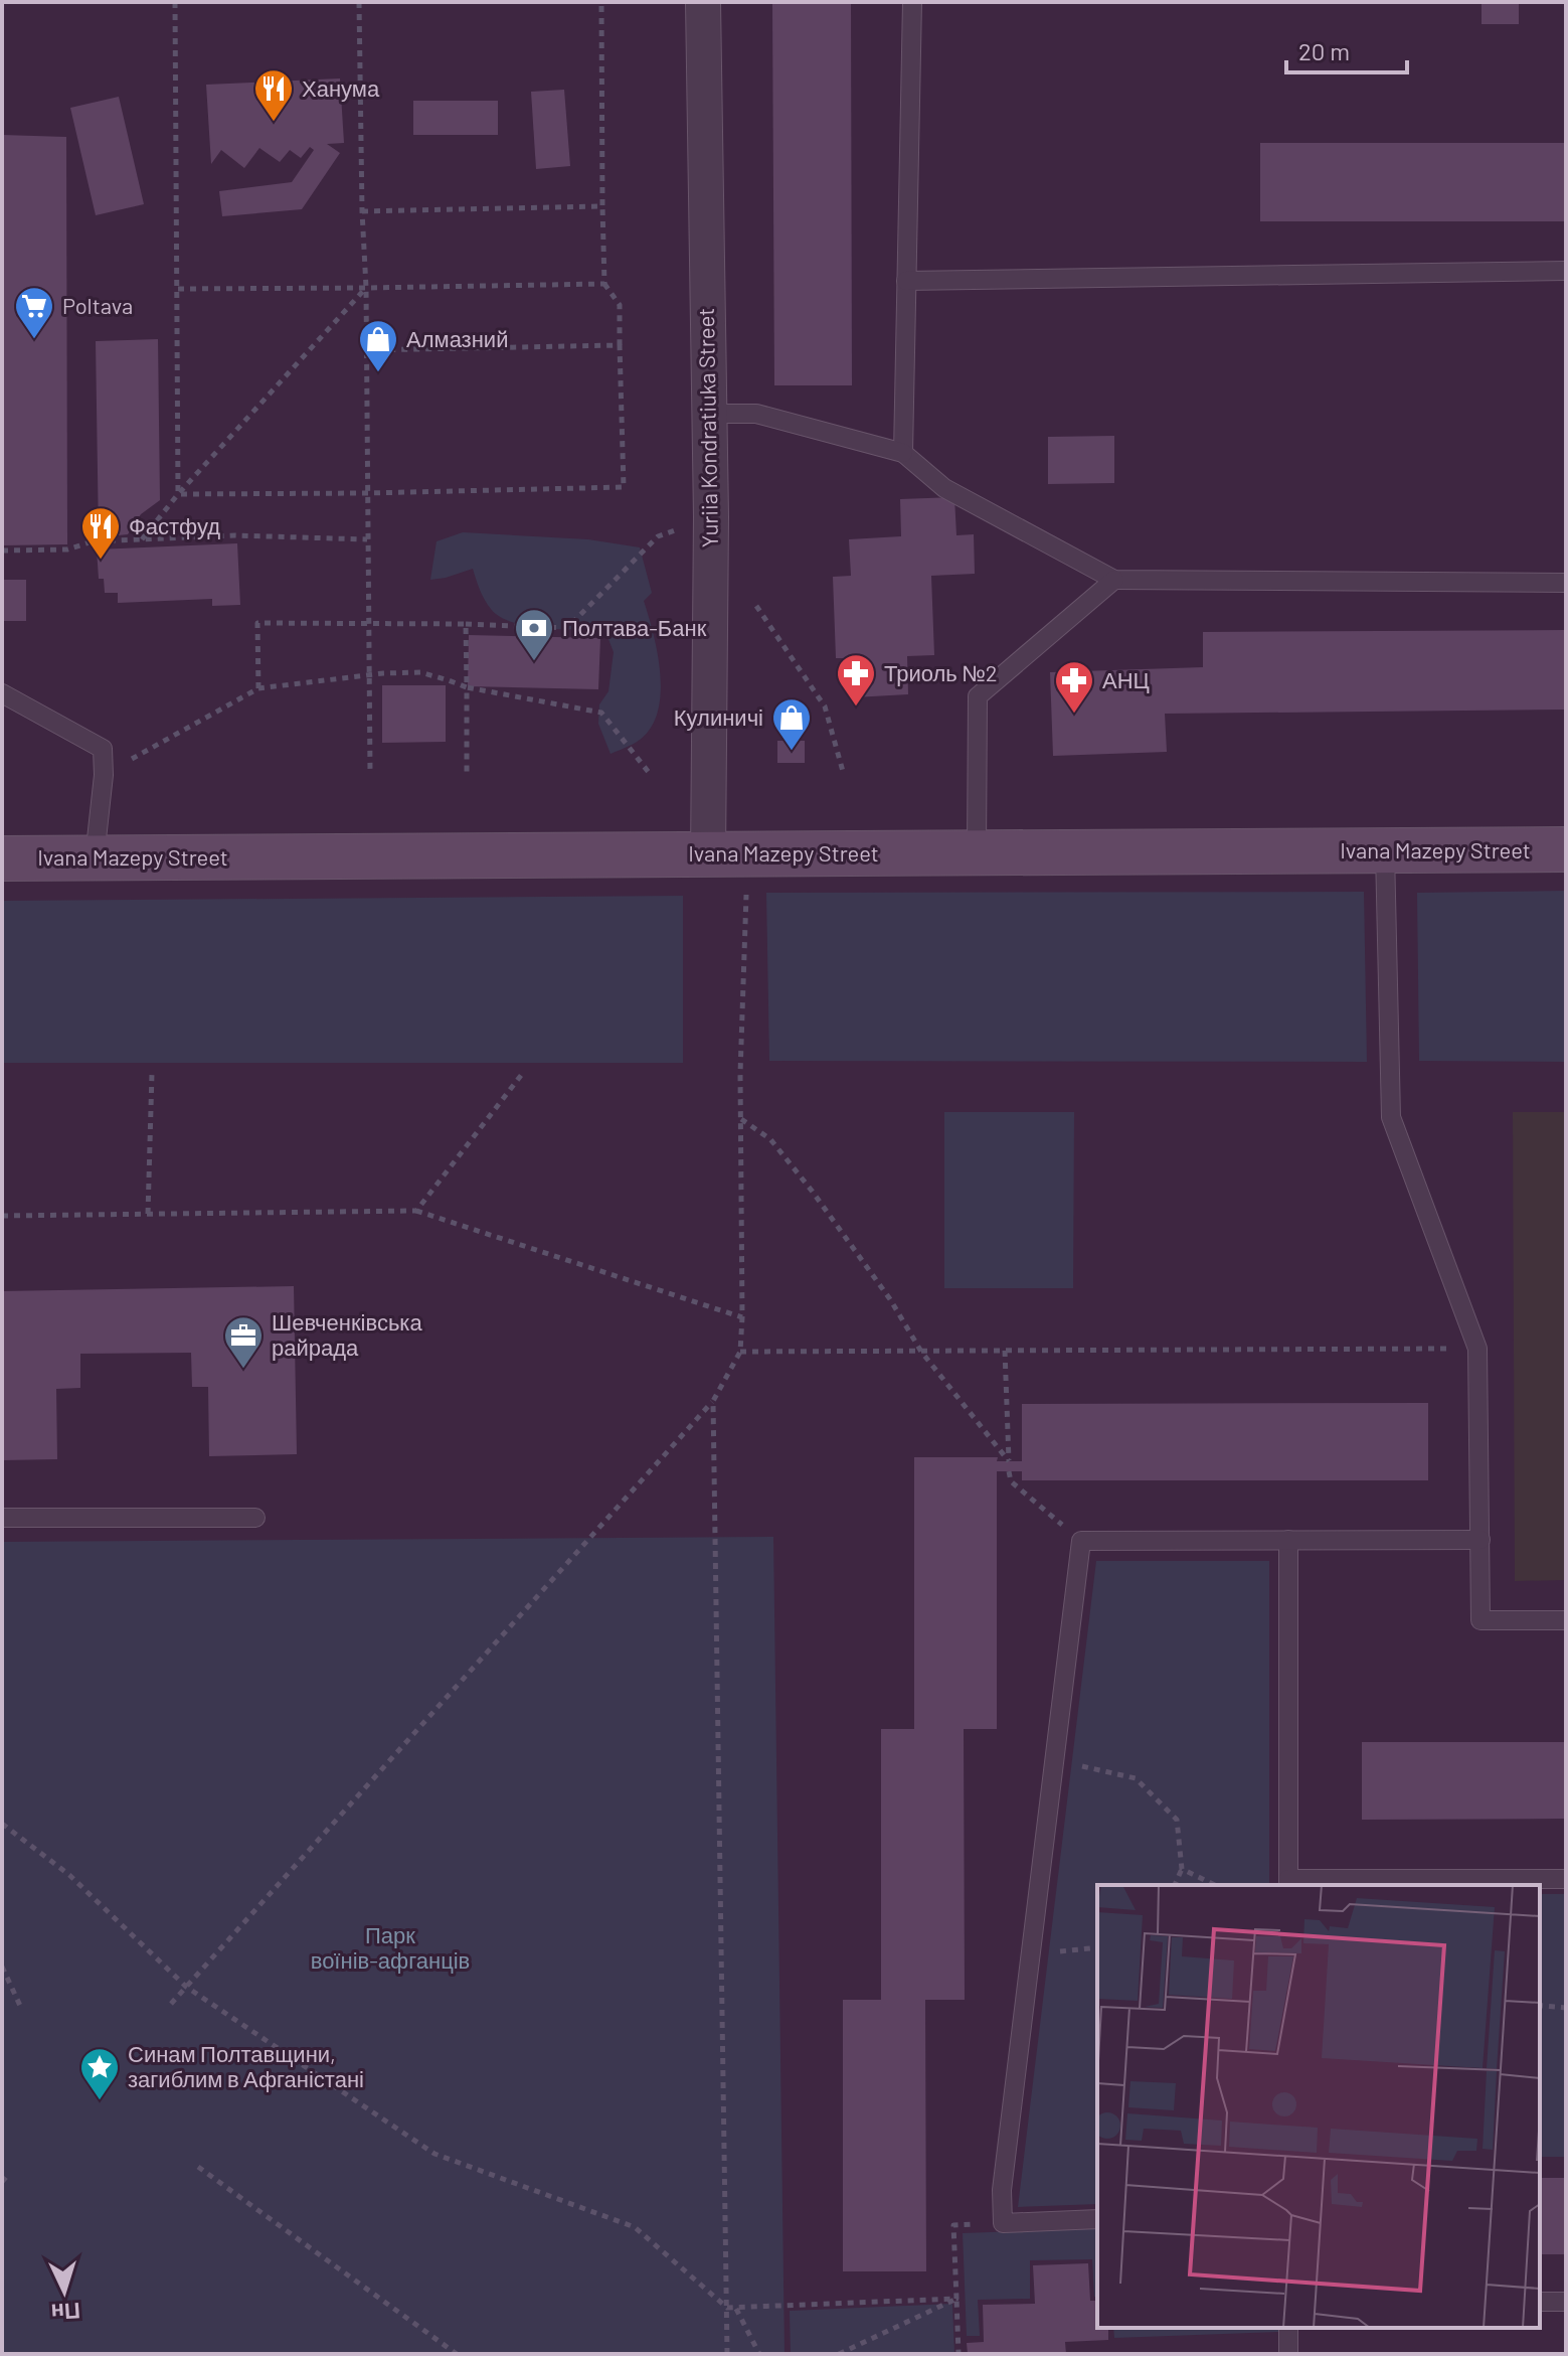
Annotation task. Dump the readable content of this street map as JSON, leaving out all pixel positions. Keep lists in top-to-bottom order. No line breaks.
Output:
{"streets":{"main road":["Ivana Mazepy Street"],"street":["Yuriia Kondratiuka Street"]},"crossings":[["Yuriia Kondratiuka Street","Ivana Mazepy Street"]],"parks":["Парк воїнів-афганців"],"places":{"restaurant":["Ханума","Фастфуд"],"supermarket":["Poltava"],"shop":["Алмазний","Кулиничі"],"bank":["Полтава-Банк"],"pharmacy":["Триоль №2","АНЦ"],"office":["Шевченківська райрада"],"place":["Синам Полтавщини, загиблим в Афганістані"]},"scale_bar":"20 m","north":"bottom"}
